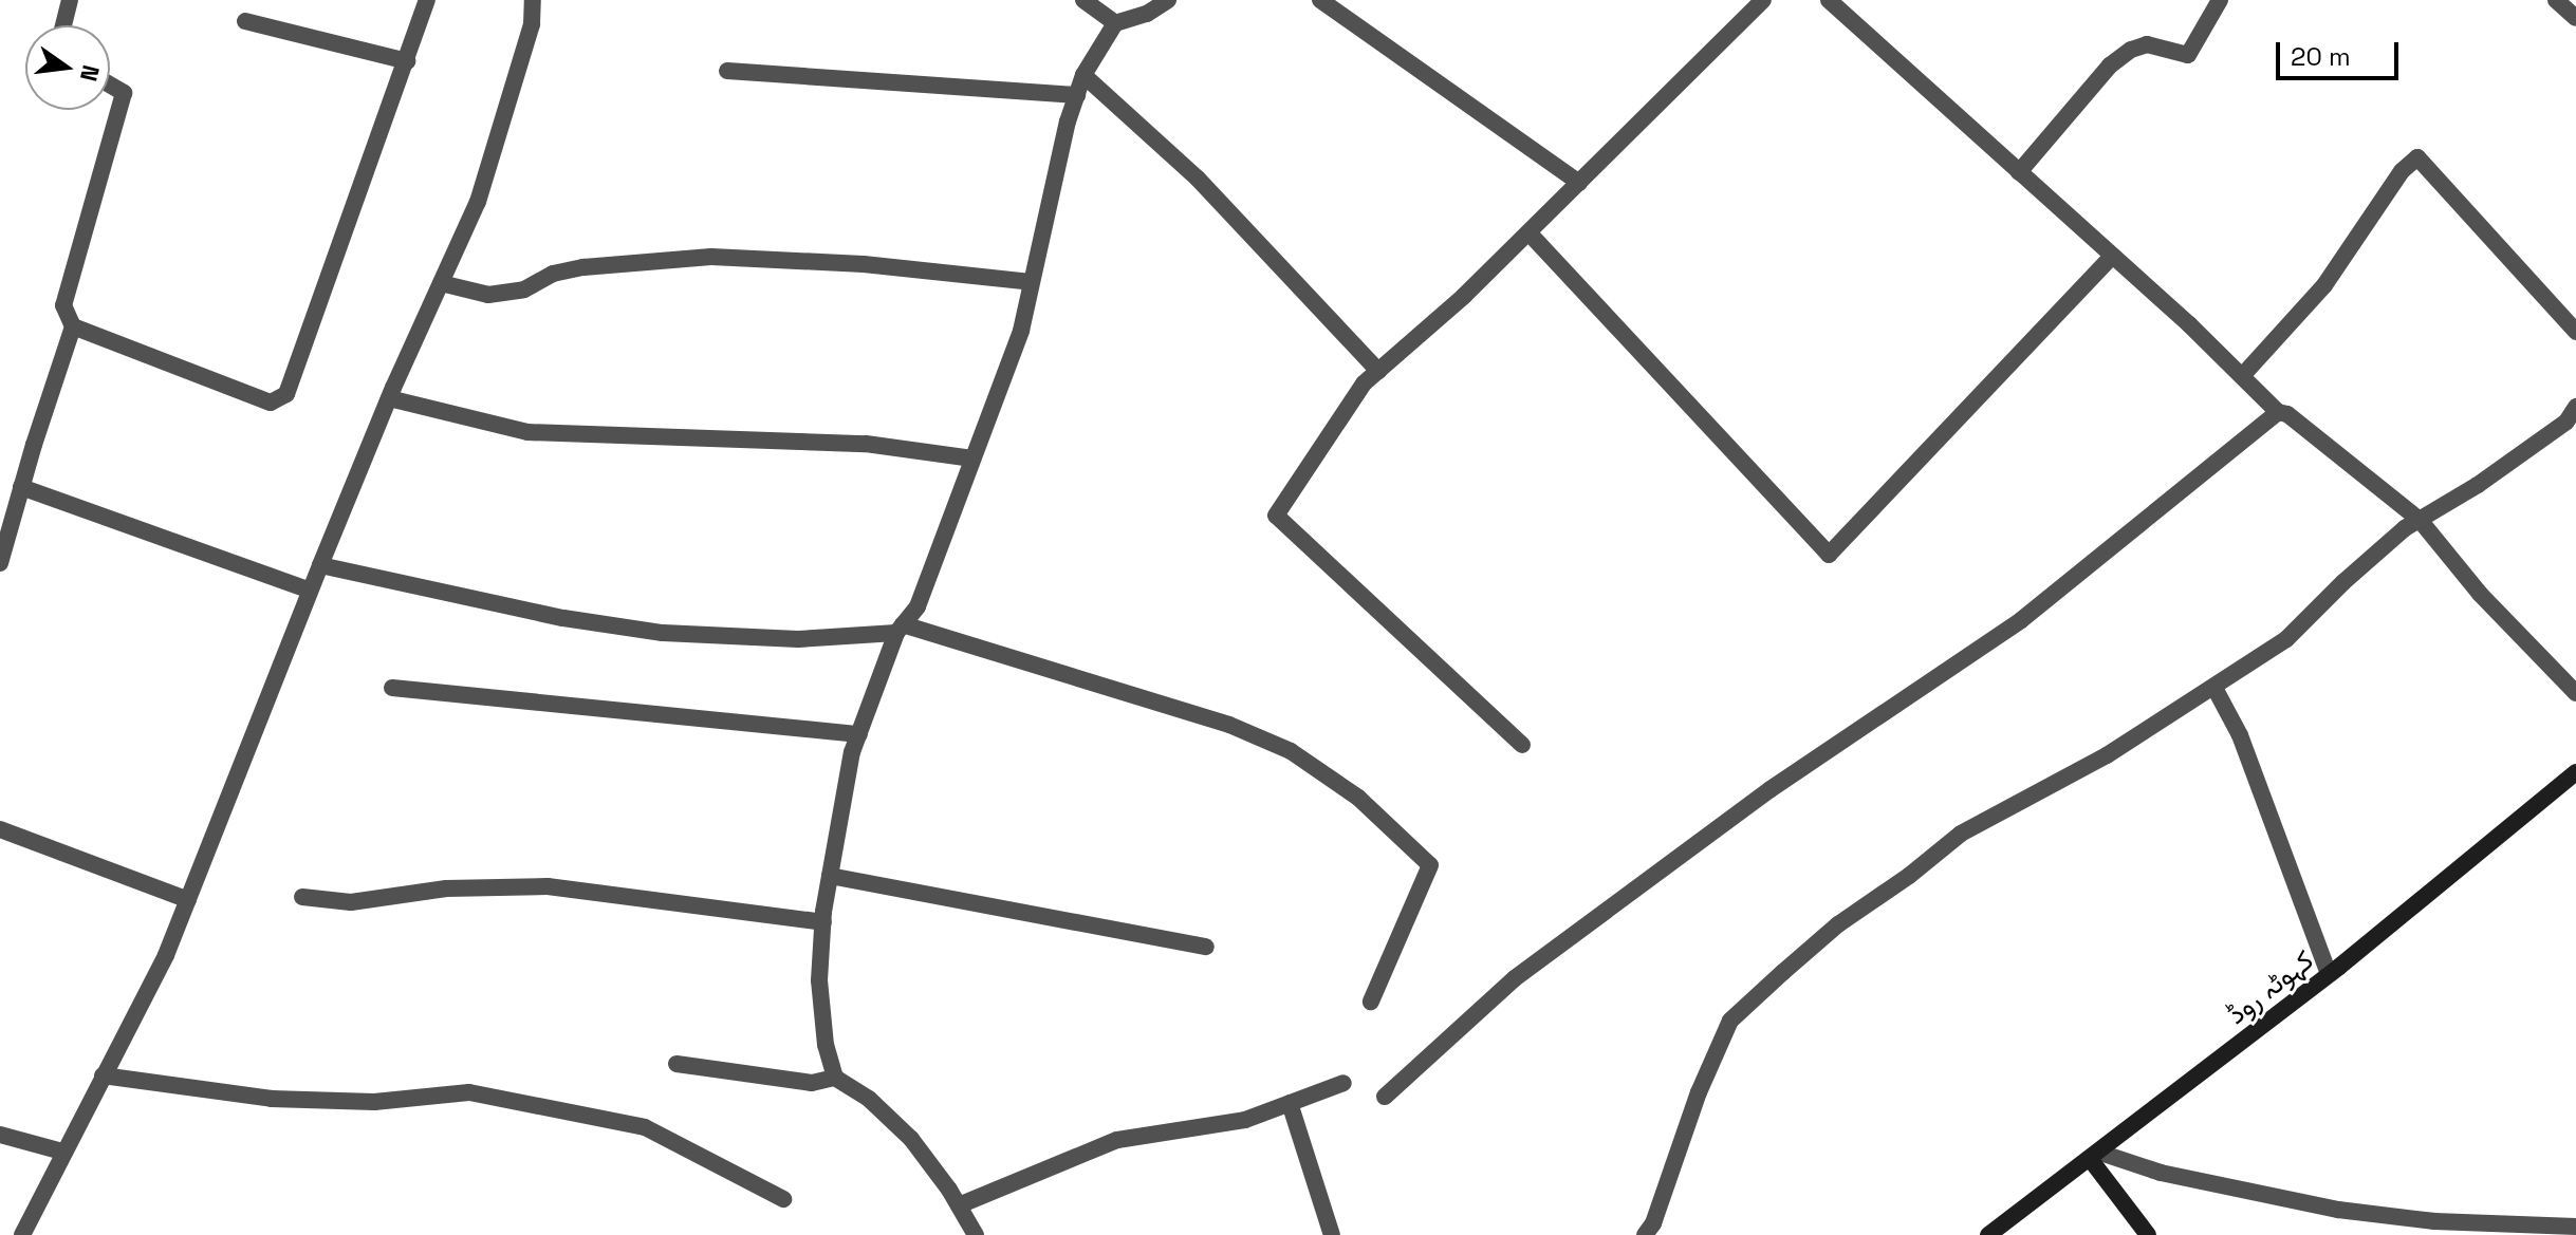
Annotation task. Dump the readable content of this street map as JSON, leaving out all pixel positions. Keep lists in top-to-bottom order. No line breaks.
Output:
{"streets":{"main road":["کہوٹہ روڈ"]},"scale_bar":"20 m","north":"right"}
